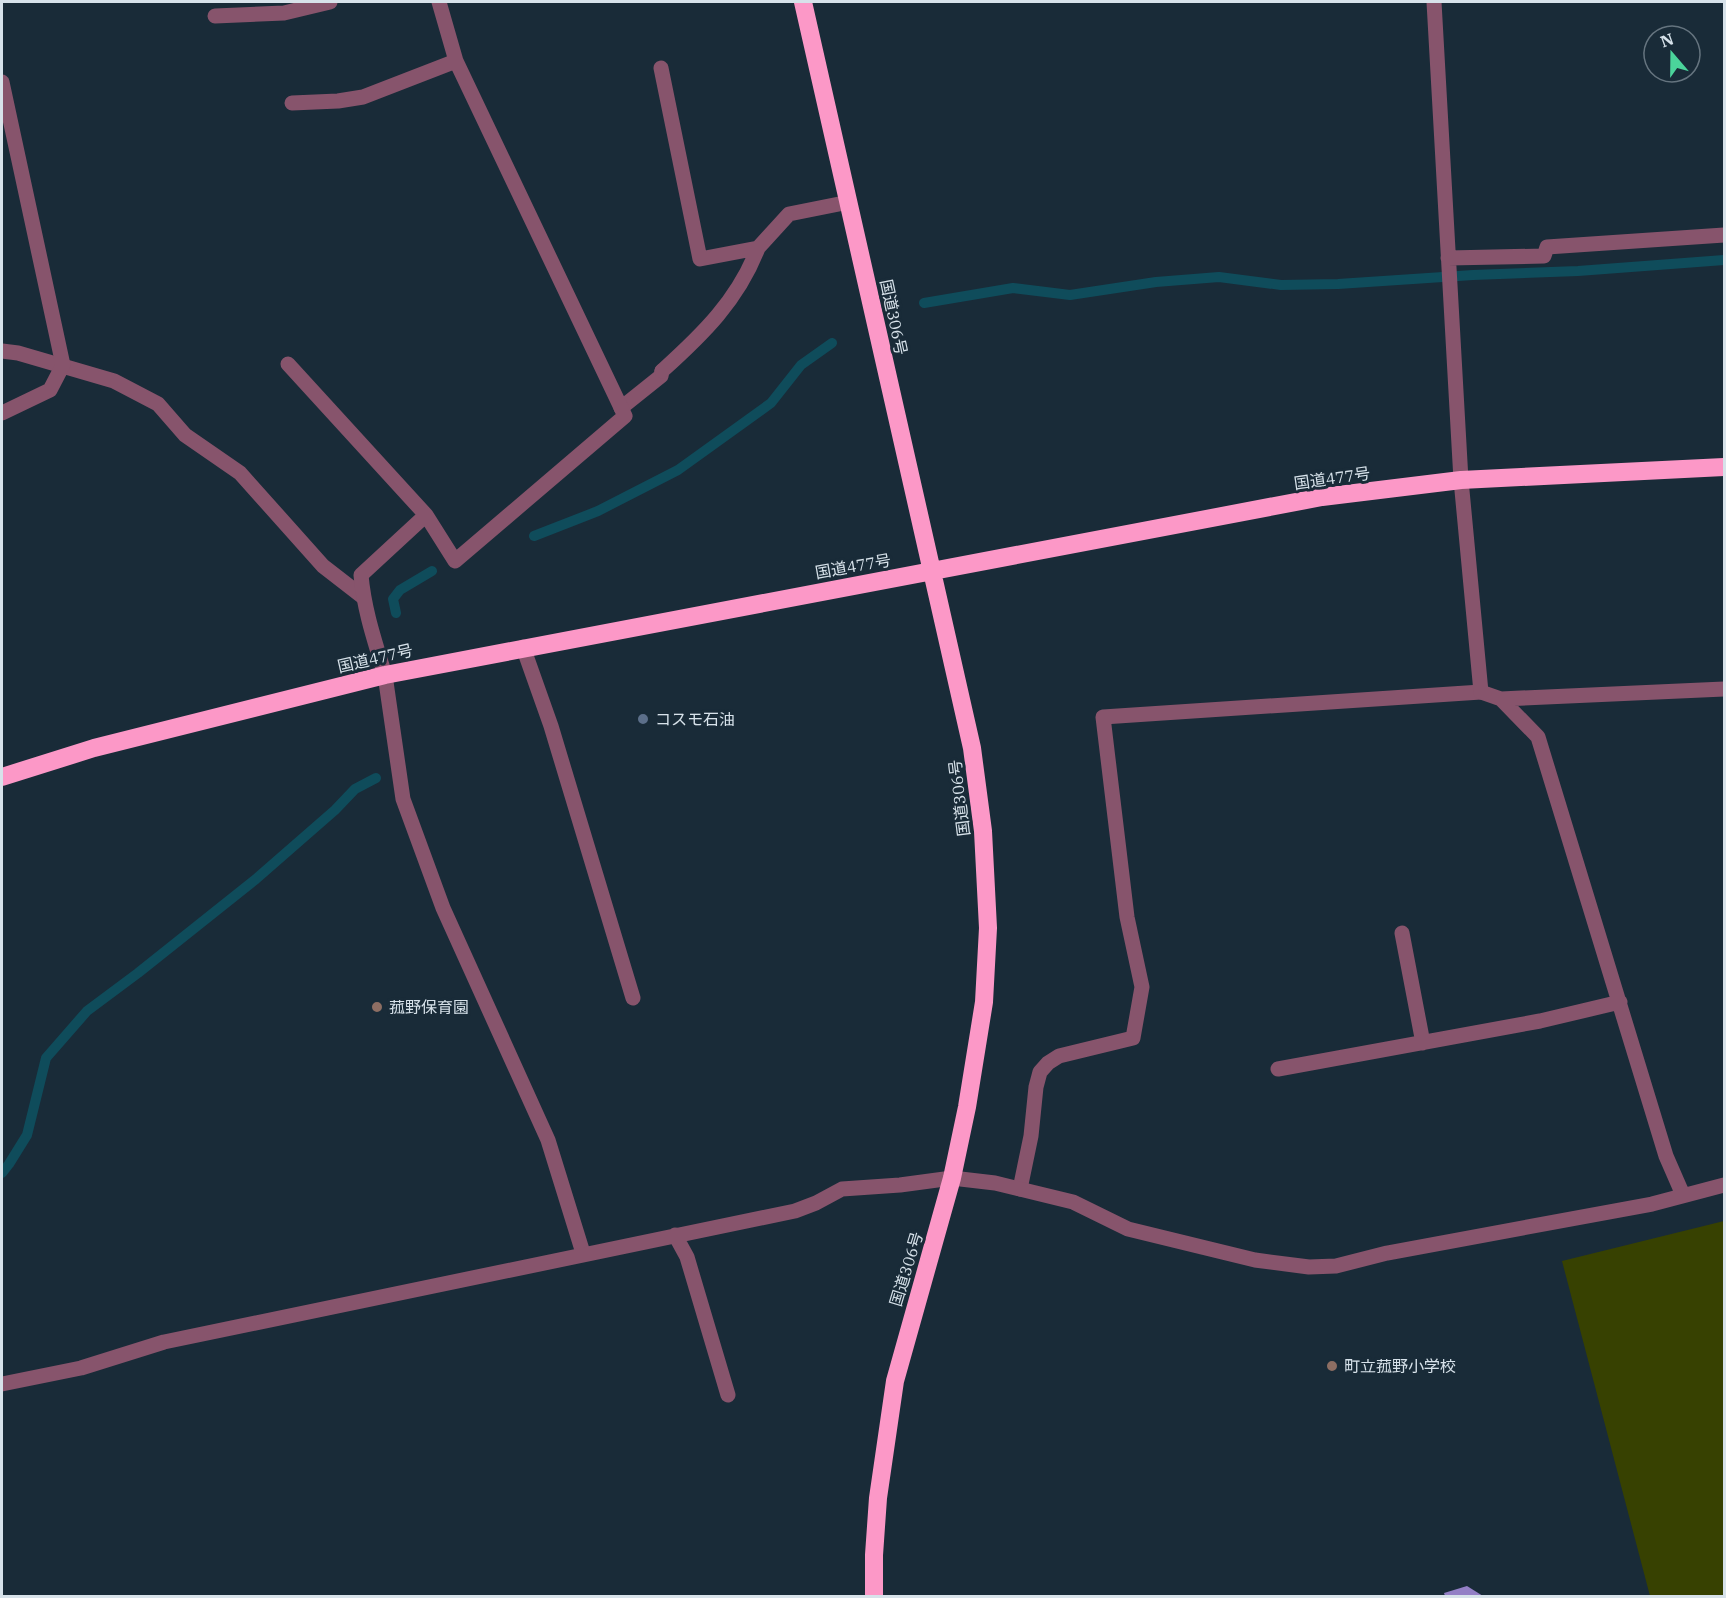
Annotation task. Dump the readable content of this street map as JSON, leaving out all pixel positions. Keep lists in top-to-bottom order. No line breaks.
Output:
{"streets":{"highway":["国道306号","国道477号"]},"crossings":[["国道306号","国道477号"]],"places":["コスモ石油","菰野保育園","町立菰野小学校"],"north":"top"}
